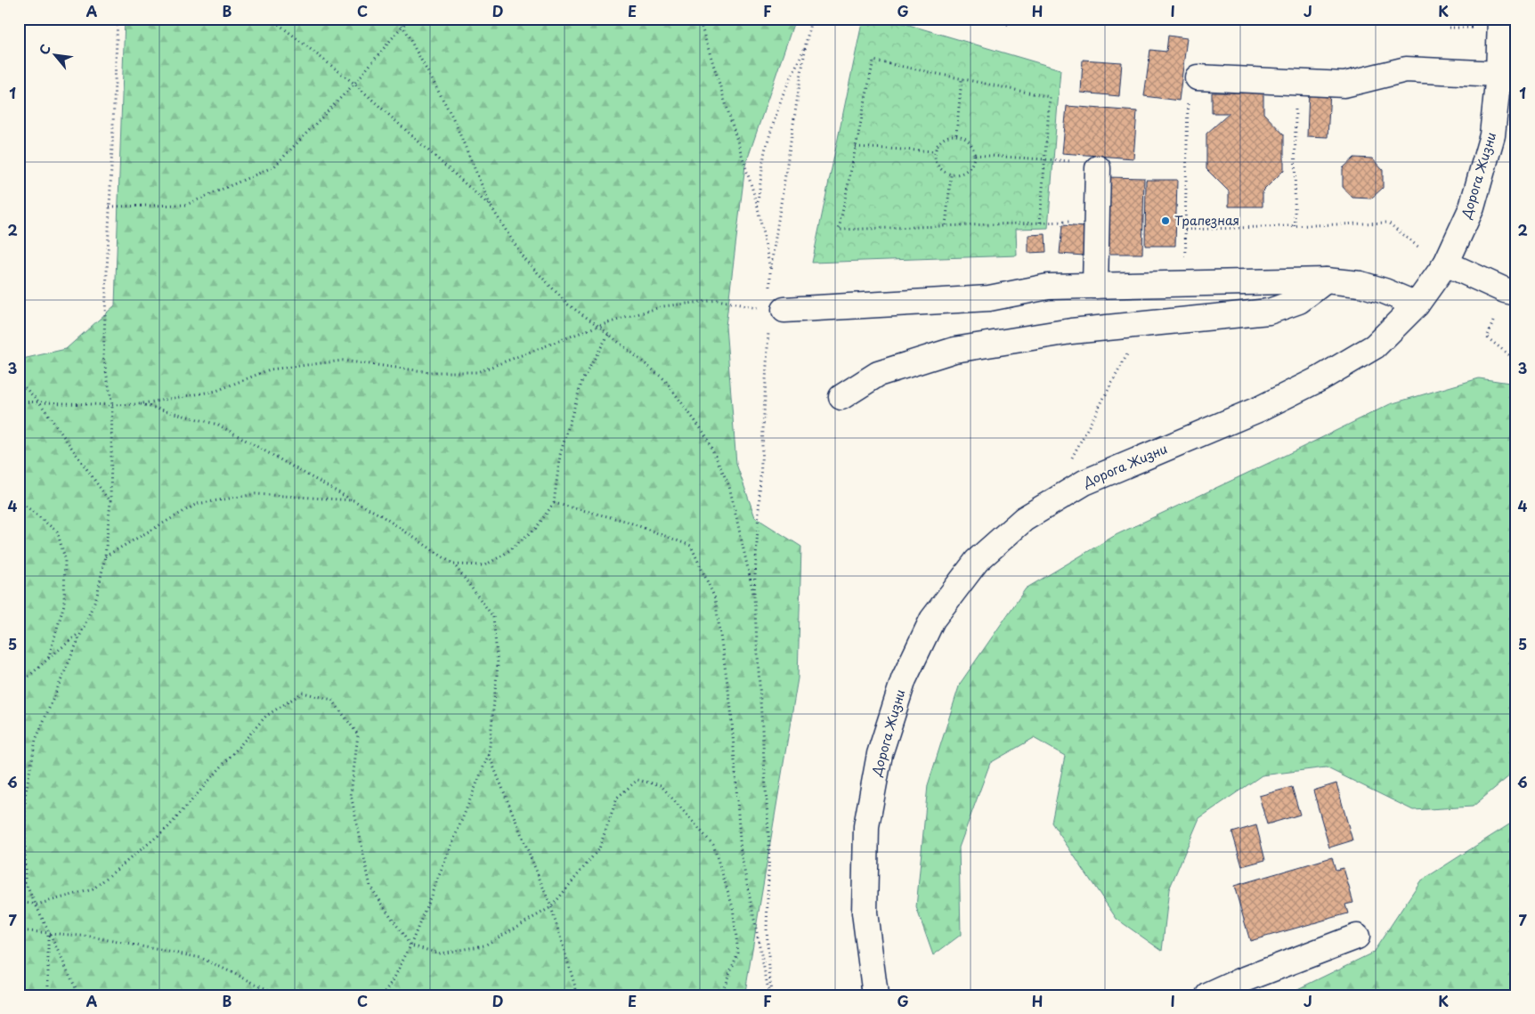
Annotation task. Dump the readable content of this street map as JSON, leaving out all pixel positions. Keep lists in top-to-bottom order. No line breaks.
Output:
{"streets":{"main road":["Дорога Жизни"]},"places":["Трапезная"],"north":"top left","grid":{"columns":["A","B","C","D","E","F","G","H","I","J","K"],"rows":["1","2","3","4","5","6","7"]}}
